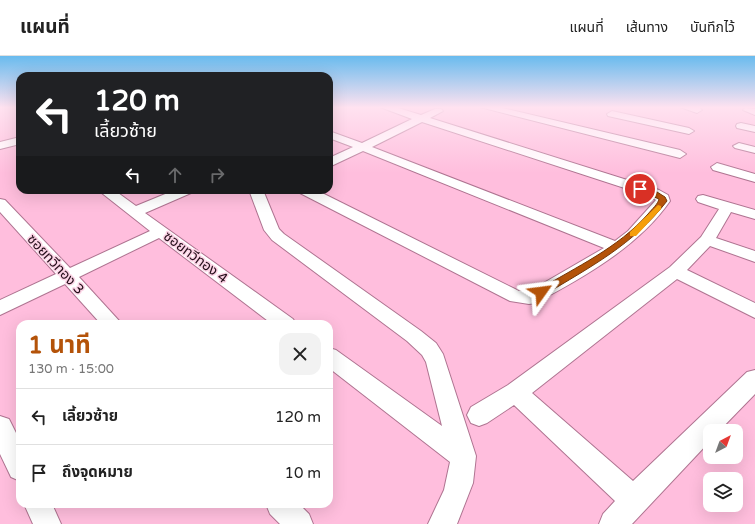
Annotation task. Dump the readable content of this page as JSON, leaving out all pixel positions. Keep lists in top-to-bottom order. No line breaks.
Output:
{"streets":{"street":["ซอยทวีทอง 4","ซอยทวีทอง 3"]},"north":"top right","page":{"header":"แผนที่","nav":["แผนที่","เส้นทาง","บันทึกไว้"],"turn":["120 m","เลี้ยวซ้าย"],"heading":["1 นาที","130 m · 15:00"],"list":[{"name":"เลี้ยวซ้าย","value":"120 m"},{"name":"ถึงจุดหมาย","value":"10 m"}]}}
